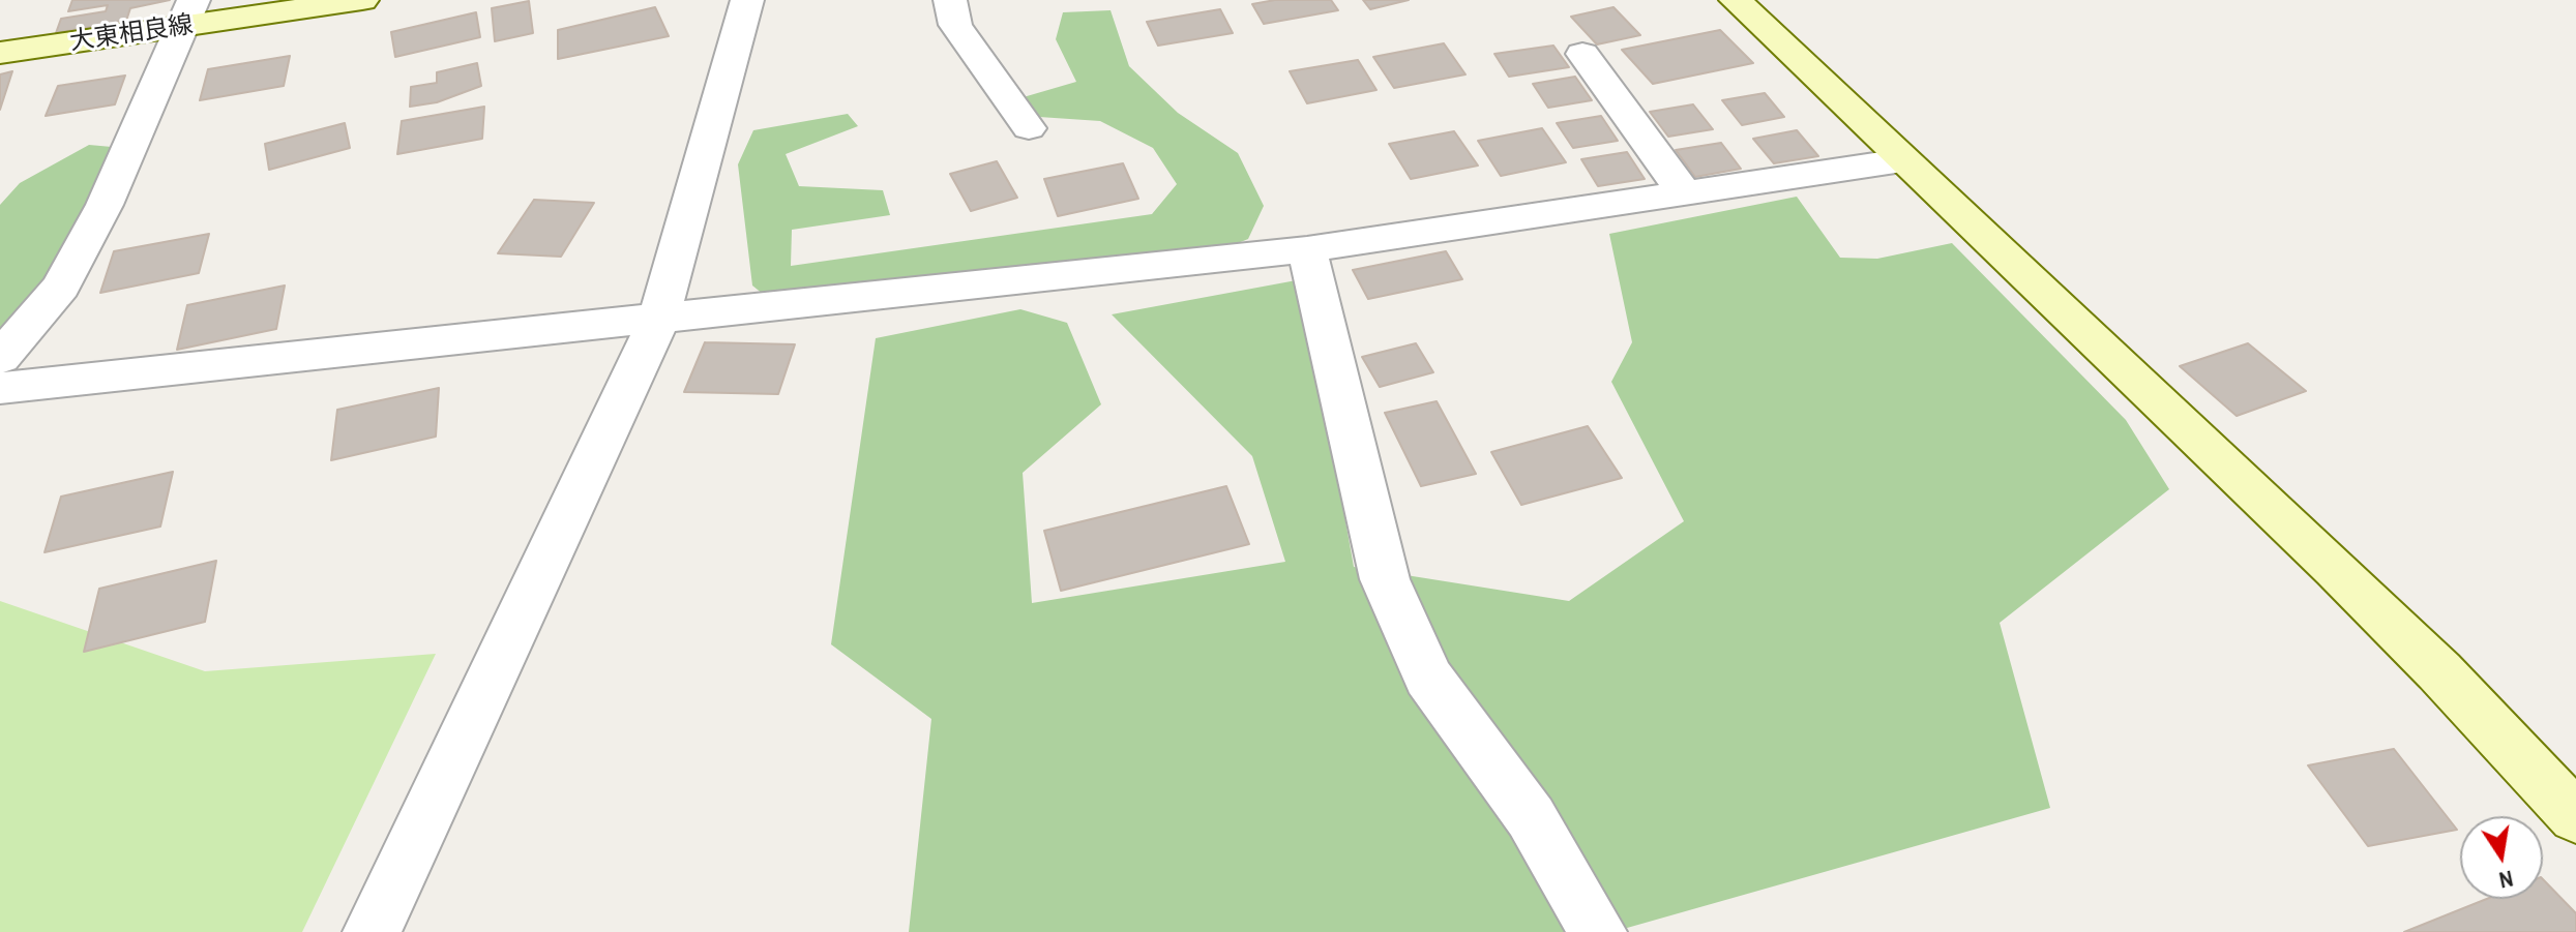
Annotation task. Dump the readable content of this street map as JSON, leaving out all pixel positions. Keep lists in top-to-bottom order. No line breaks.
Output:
{"streets":{"street":["大東相良線"]},"north":"bottom"}
